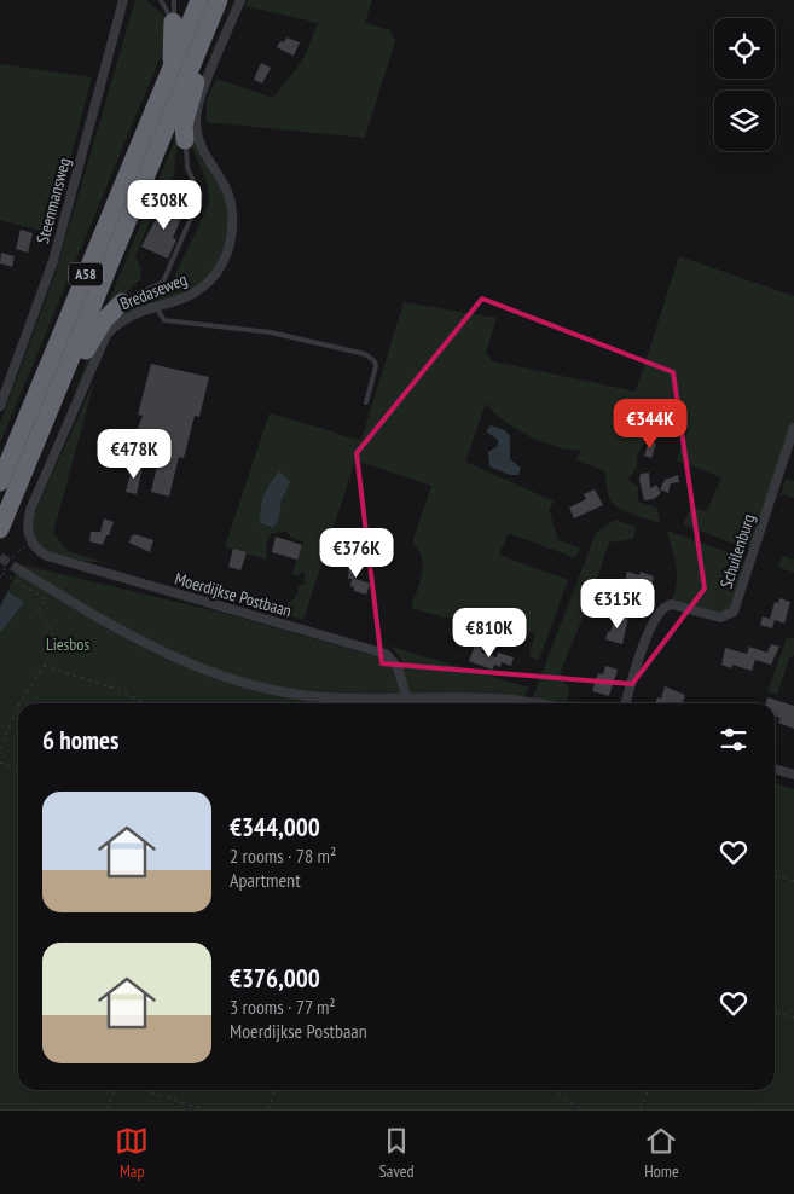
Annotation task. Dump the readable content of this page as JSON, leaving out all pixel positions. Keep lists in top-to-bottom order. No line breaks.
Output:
{"streets":{"highway":["A58"],"street":["Steenmansweg","Bredaseweg","Schuilenburg","Moerdijkse Postbaan"]},"crossings":[["Bredaseweg","Moerdijkse Postbaan"]],"parks":["Liesbos"],"page":{"price":["€308K","€344K","€478K","€376K","€315K","€810K"],"heading":"6 homes","list":[{"name":"€344,000","note":"2 rooms · 78 m² · Apartment"},{"name":"€376,000","note":"3 rooms · 77 m² · Moerdijkse Postbaan"}],"tabs":["Map","Saved","Home"]}}
